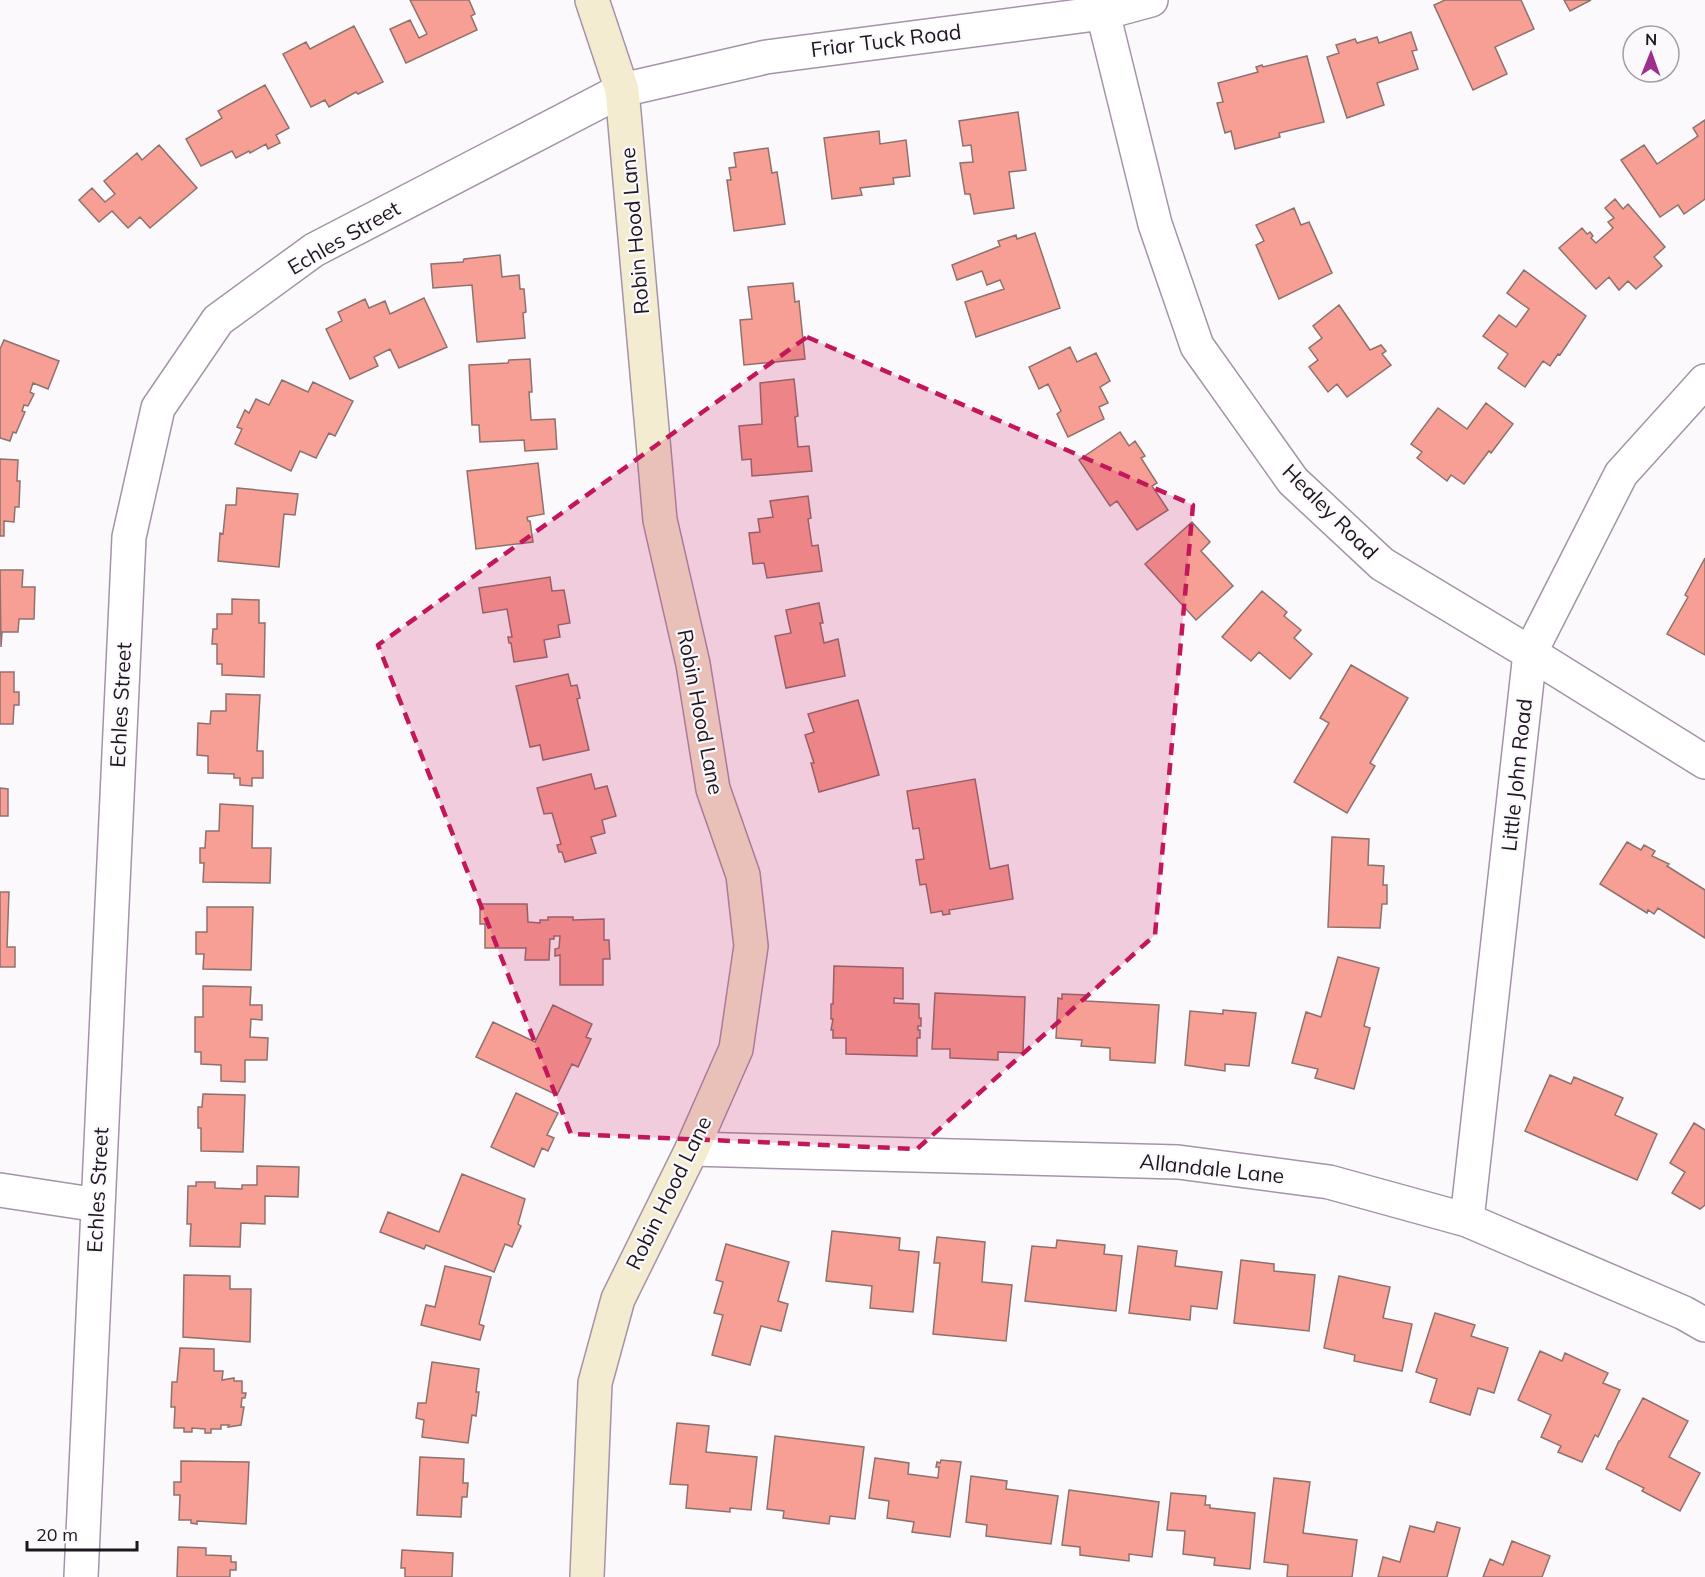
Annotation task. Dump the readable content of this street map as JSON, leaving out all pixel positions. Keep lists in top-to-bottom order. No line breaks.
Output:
{"streets":{"street":["Friar Tuck Road","Robin Hood Lane","Echles Street","Healey Road","Little John Road","Allandale Lane"]},"crossings":[["Friar Tuck Road","Robin Hood Lane"],["Friar Tuck Road","Echles Street"],["Friar Tuck Road","Healey Road"],["Robin Hood Lane","Echles Street"],["Robin Hood Lane","Allandale Lane"],["Healey Road","Little John Road"],["Little John Road","Allandale Lane"]],"scale_bar":"20 m","north":"top"}
